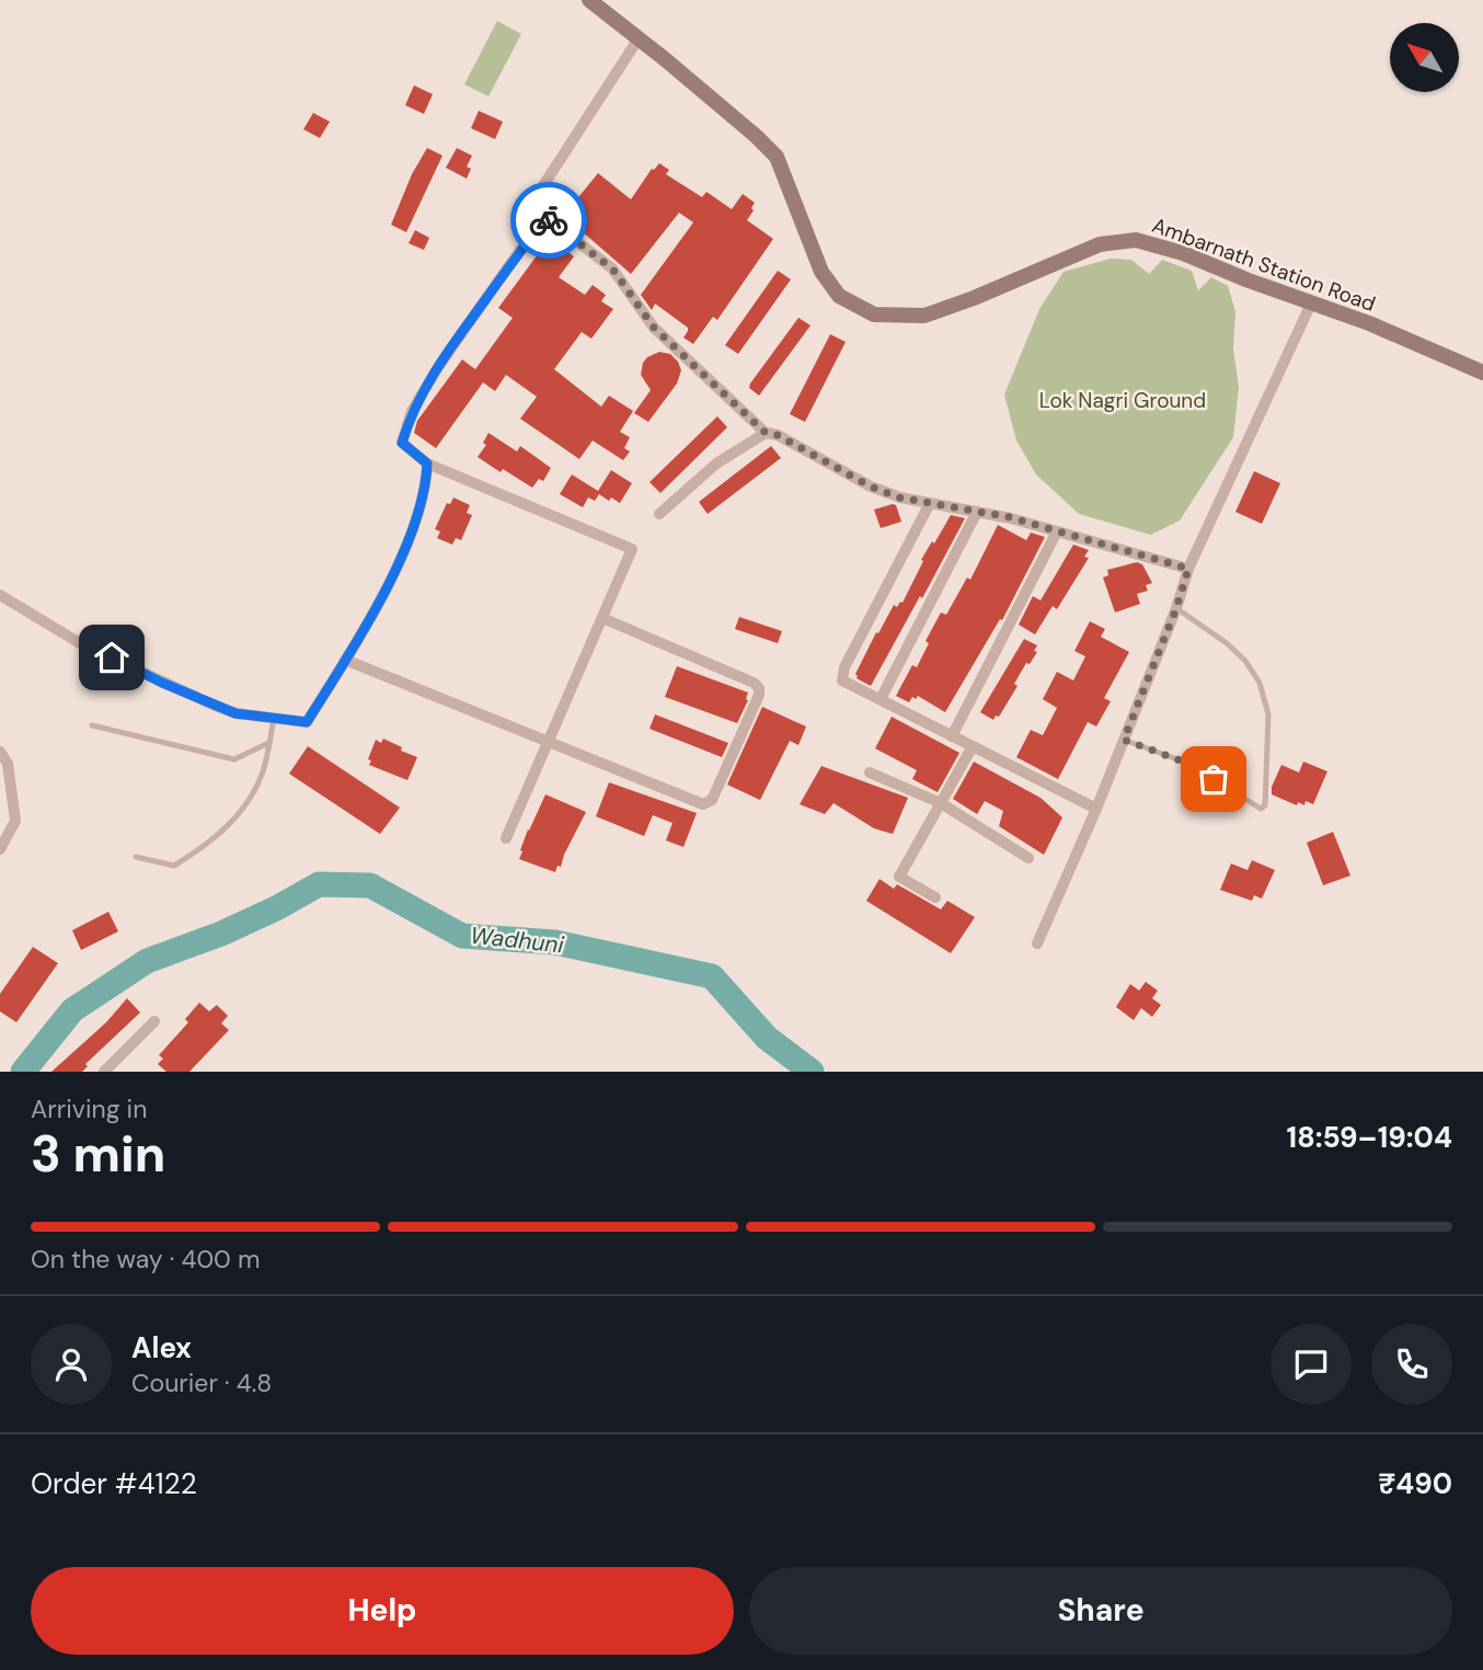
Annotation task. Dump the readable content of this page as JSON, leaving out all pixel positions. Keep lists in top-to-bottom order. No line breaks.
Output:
{"streets":{"main road":["Ambarnath Station Road"]},"water":["Wadhuni"],"parks":["Lok Nagri Ground"],"north":"top left","page":{"heading":["3 min","Arriving in","18:59–19:04"],"panel":["Alex","Courier · 4.8","Order #4122","₹490"],"bar":"On the way · 400 m","buttons":["Help","Share"]}}
